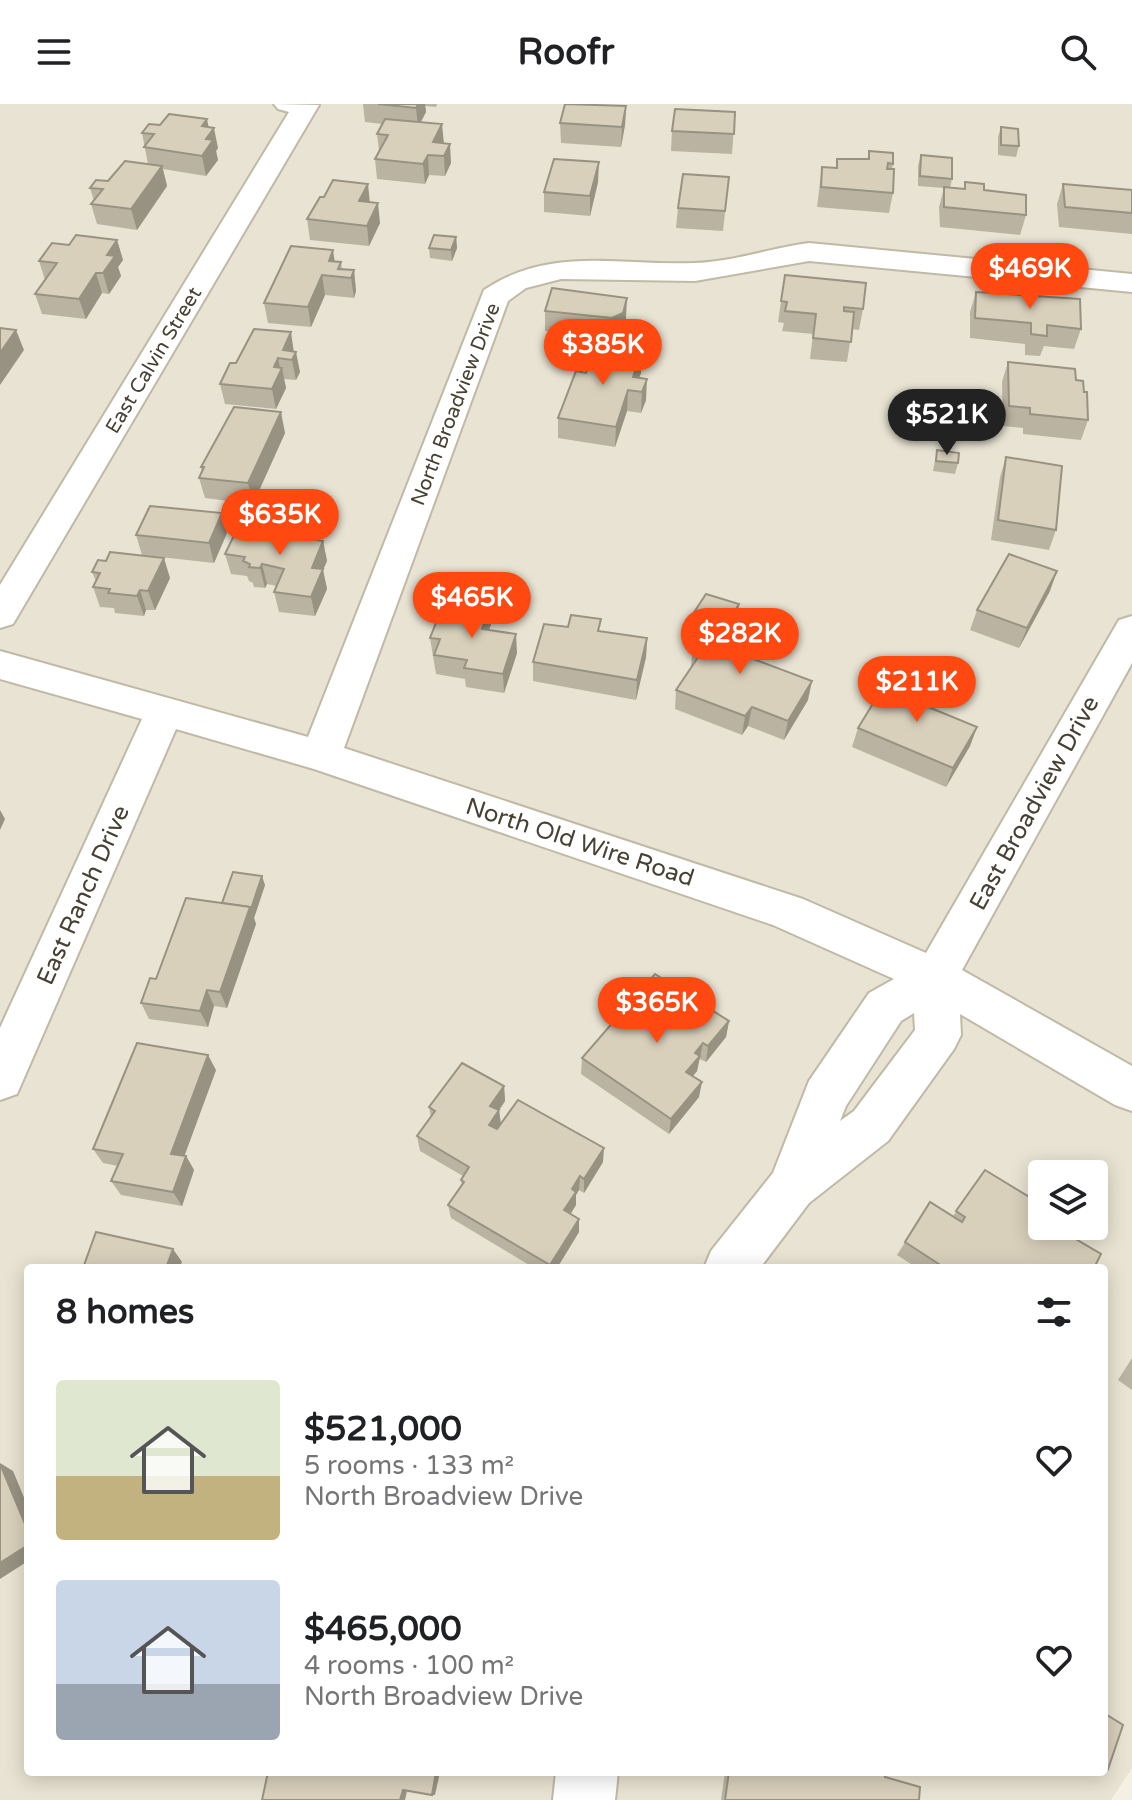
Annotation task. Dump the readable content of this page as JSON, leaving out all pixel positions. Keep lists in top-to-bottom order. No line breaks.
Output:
{"streets":{"street":["East Calvin Street","North Broadview Drive","East Broadview Drive","North Old Wire Road","East Ranch Drive"]},"crossings":[["North Broadview Drive","North Old Wire Road"],["East Broadview Drive","North Old Wire Road"],["North Old Wire Road","East Ranch Drive"]],"page":{"header":"Roofr","price":["$469K","$385K","$521K","$635K","$465K","$282K","$211K","$365K"],"heading":"8 homes","list":[{"name":"$521,000","note":"5 rooms · 133 m² · North Broadview Drive"},{"name":"$465,000","note":"4 rooms · 100 m² · North Broadview Drive"}]}}
